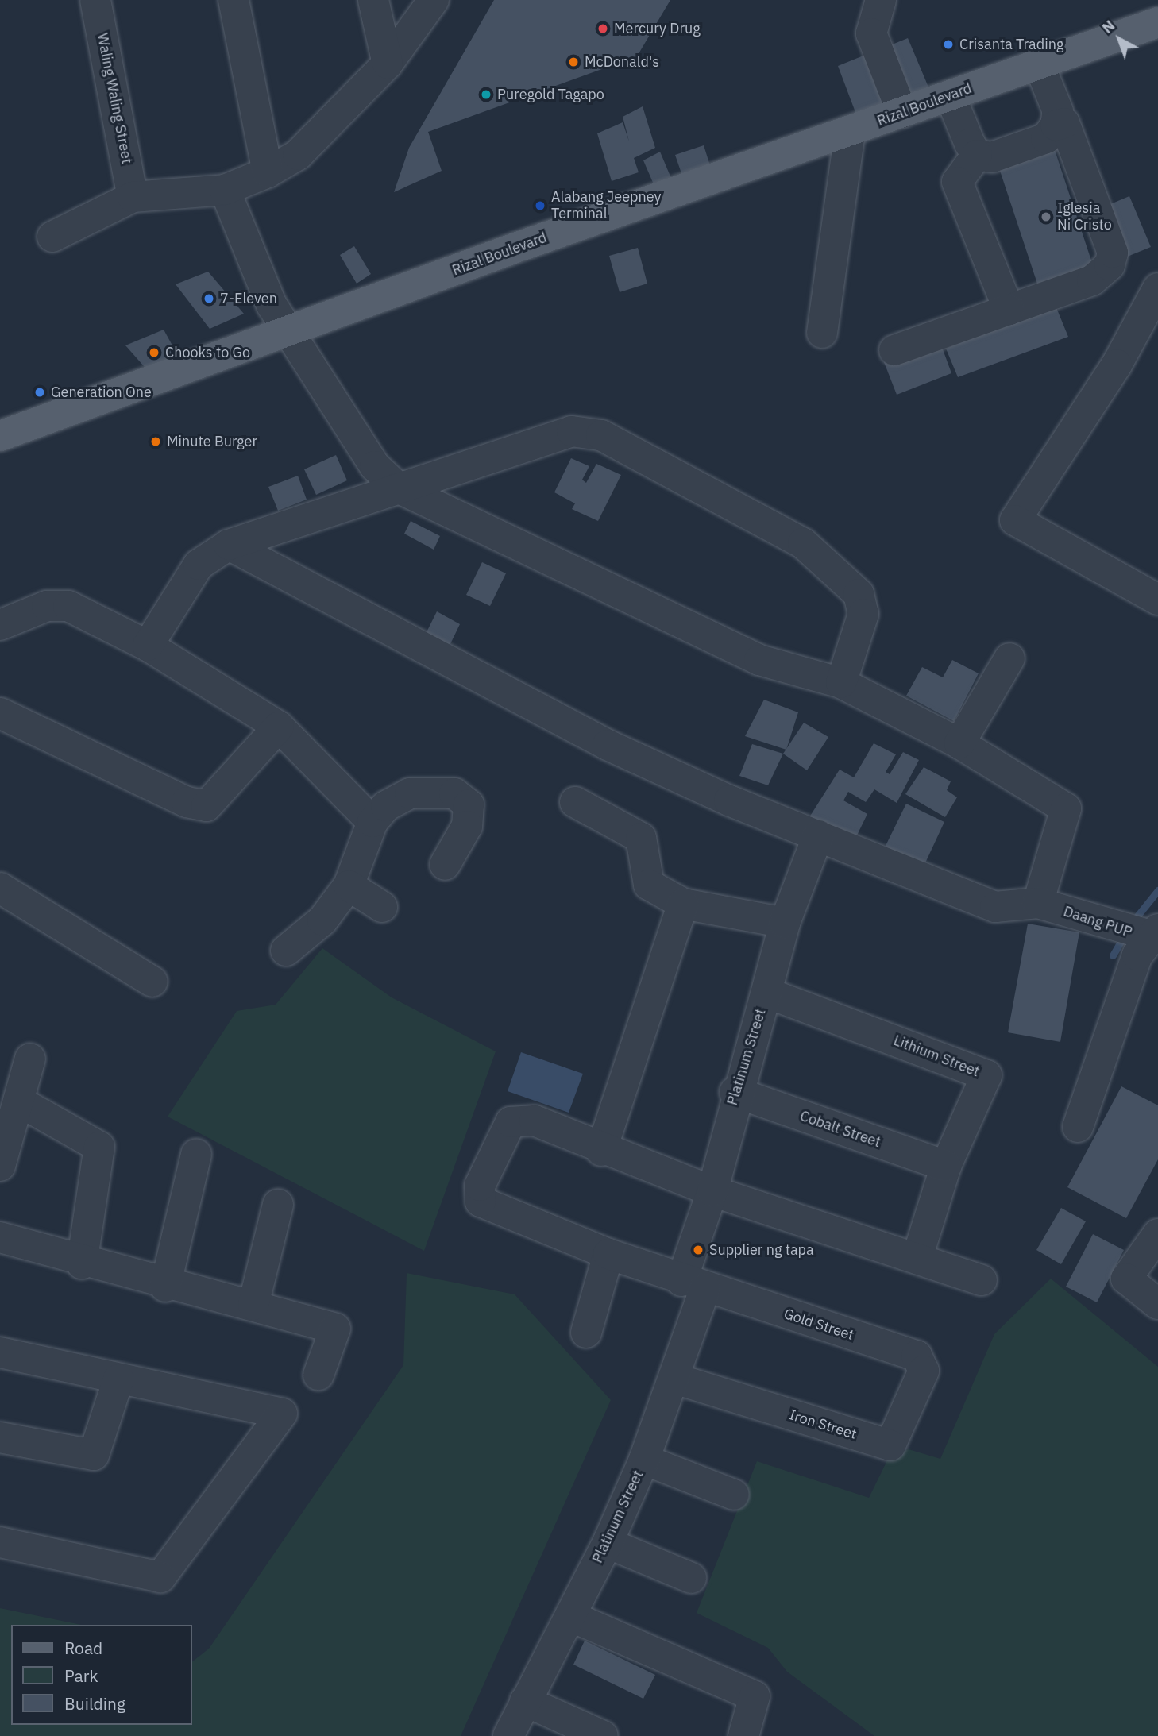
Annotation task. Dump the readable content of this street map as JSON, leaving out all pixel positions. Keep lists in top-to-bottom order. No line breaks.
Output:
{"streets":{"main road":["Rizal Boulevard"],"street":["Waling Waling Street","Daang PUP","Lithium Street","Platinum Street","Cobalt Street","Gold Street","Iron Street"]},"crossings":[["Lithium Street","Platinum Street"],["Lithium Street","Cobalt Street"],["Platinum Street","Cobalt Street"],["Platinum Street","Gold Street"],["Platinum Street","Iron Street"],["Gold Street","Iron Street"]],"places":["Mercury Drug","Crisanta Trading","McDonald's","Puregold Tagapo","Alabang Jeepney Terminal","Iglesia Ni Cristo","7-Eleven","Chooks to Go","Generation One","Minute Burger","Supplier ng tapa"],"legend":["Road","Park","Building"],"north":"top left"}
